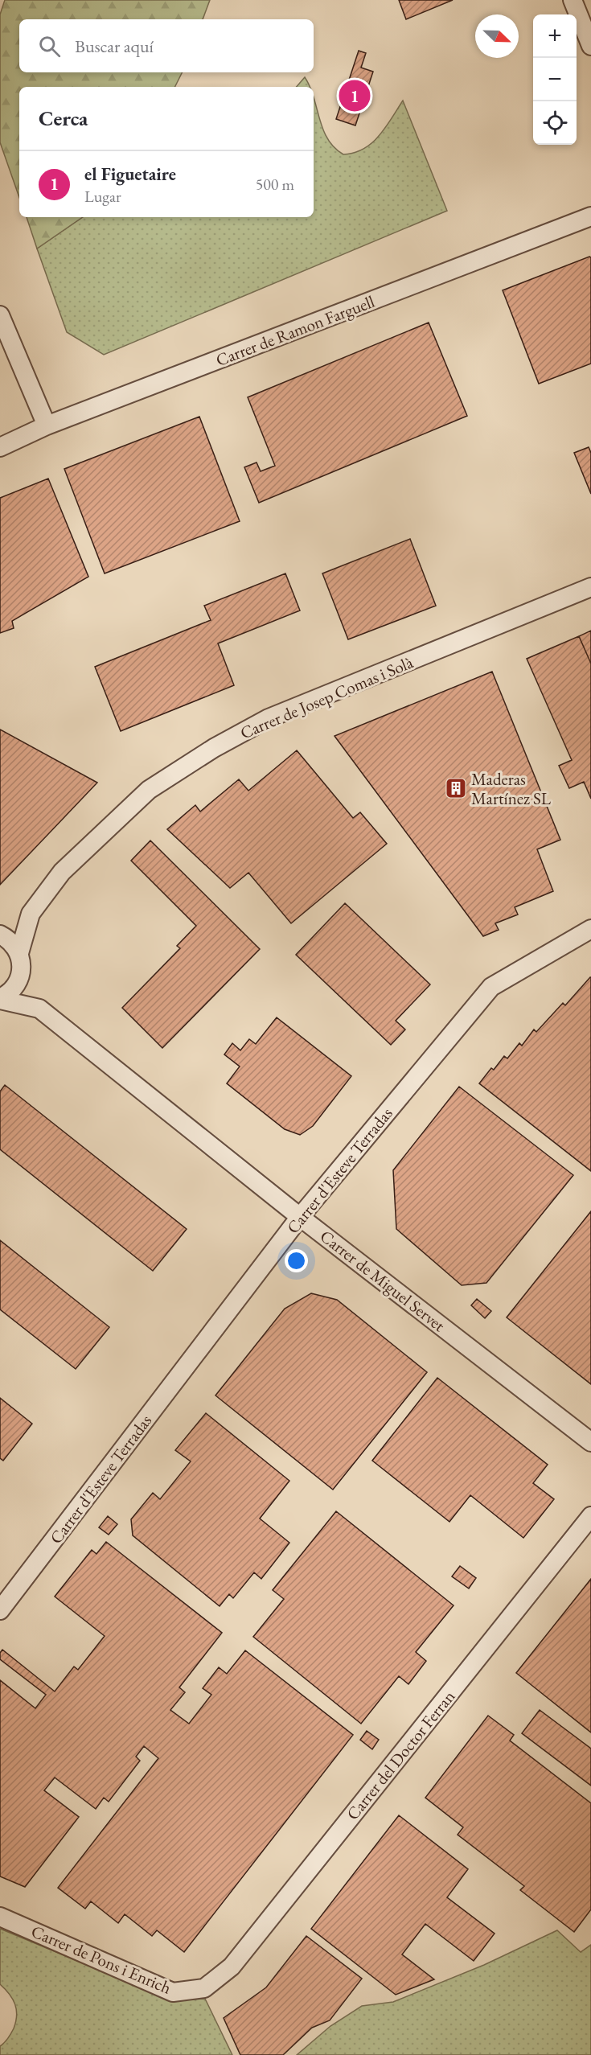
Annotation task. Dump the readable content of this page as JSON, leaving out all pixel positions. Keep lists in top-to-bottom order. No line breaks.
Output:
{"streets":{"street":["Carrer de Ramon Farguell","Carrer de Josep Comas i Solà","Carrer d'Esteve Terradas","Carrer de Miguel Servet","Carrer del Doctor Ferran","Carrer de Pons i Enrich"]},"crossings":[["Carrer de Josep Comas i Solà","Carrer de Miguel Servet"],["Carrer d'Esteve Terradas","Carrer de Miguel Servet"],["Carrer del Doctor Ferran","Carrer de Pons i Enrich"]],"places":{"building":["Maderas Martínez SL"]},"north":"bottom right","page":{"map_buttons":["+","−"],"search":"Buscar aquí","pins":"1","heading":"Cerca","list":[{"mark":"1","name":"el Figuetaire","note":"Lugar","value":"500 m"}]}}
